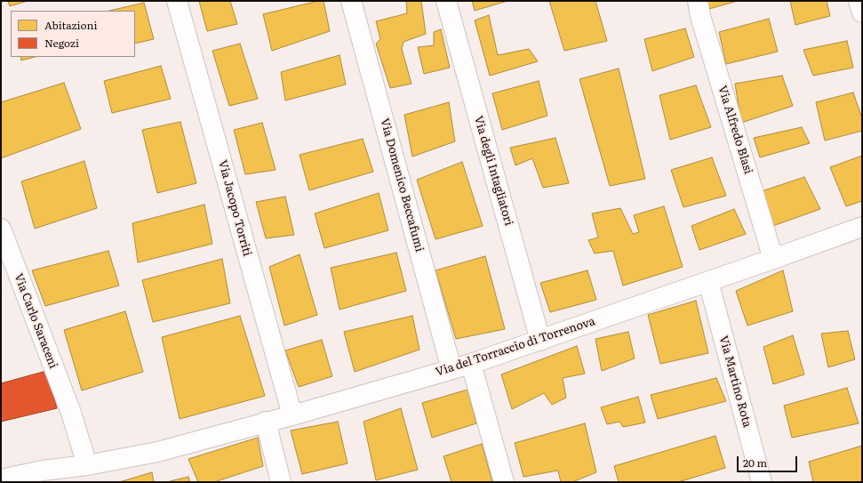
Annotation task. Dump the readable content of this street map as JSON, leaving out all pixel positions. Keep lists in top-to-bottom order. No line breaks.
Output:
{"streets":{"street":["Via Alfredo Blasi","Via degli Intagliatori","Via Domenico Beccafumi","Via Jacopo Torriti","Via Carlo Saraceni","Via del Torraccio di Torrenova","Via Martino Rota"]},"crossings":[["Via Alfredo Blasi","Via del Torraccio di Torrenova"],["Via degli Intagliatori","Via del Torraccio di Torrenova"],["Via Domenico Beccafumi","Via del Torraccio di Torrenova"],["Via Jacopo Torriti","Via del Torraccio di Torrenova"],["Via Carlo Saraceni","Via del Torraccio di Torrenova"],["Via del Torraccio di Torrenova","Via Martino Rota"]],"legend":["Abitazioni","Negozi"],"scale_bar":"20 m"}
